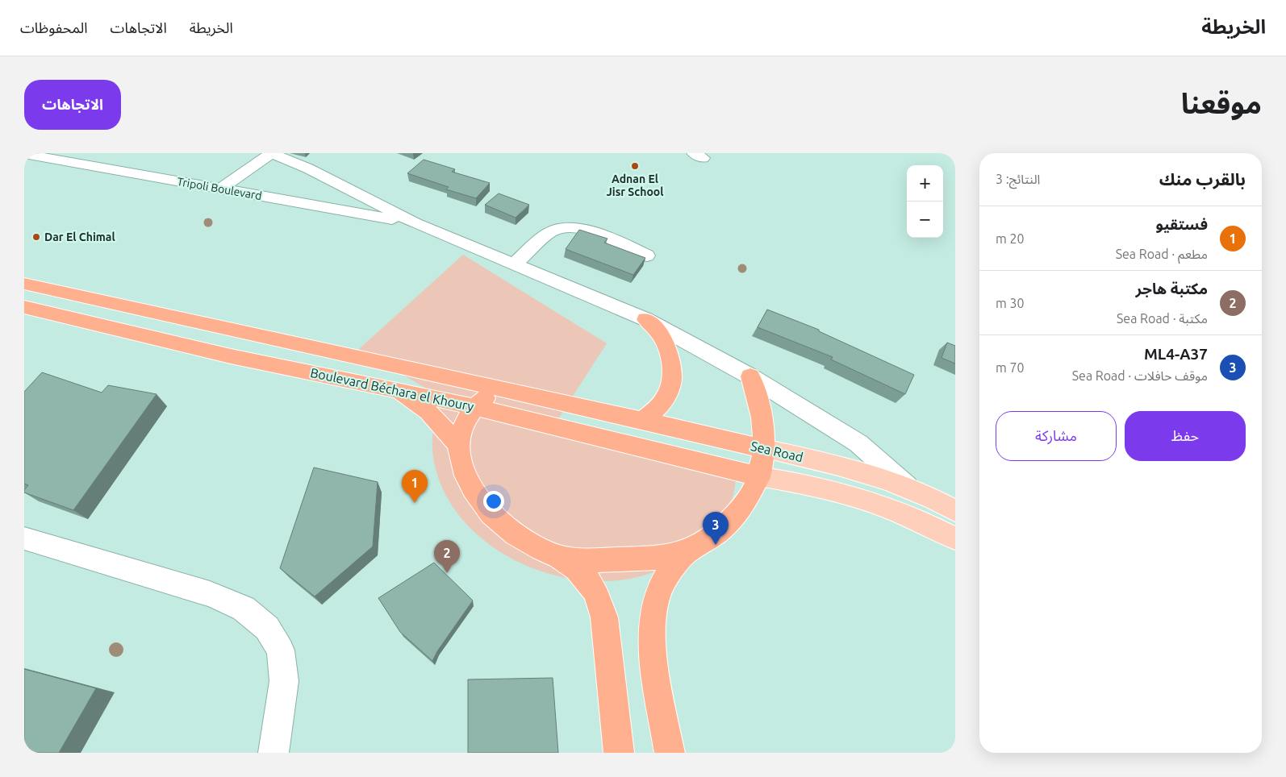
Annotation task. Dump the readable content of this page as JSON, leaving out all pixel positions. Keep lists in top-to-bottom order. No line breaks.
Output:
{"streets":{"highway":["Boulevard Béchara el Khoury","Sea Road"],"street":["Tripoli Boulevard"]},"crossings":[["Boulevard Béchara el Khoury","Sea Road"]],"places":["Adnan El Jisr School","Dar El Chimal"],"page":{"header":"الخريطة","nav":["الخريطة","الاتجاهات","المحفوظات"],"title":"موقعنا","buttons":["الاتجاهات",["حفظ","مشاركة"]],"heading":["بالقرب منك","النتائج: 3"],"map_buttons":["+","−"],"list":[{"mark":"1","name":"فستقيو","note":"مطعم · Sea Road","value":"20 m"},{"mark":"2","name":"مكتبة هاجر","note":"مكتبة · Sea Road","value":"30 m"},{"mark":"3","name":"ML4-A37","note":"موقف حافلات · Sea Road","value":"70 m"}],"pins":["1","3","2"]}}
